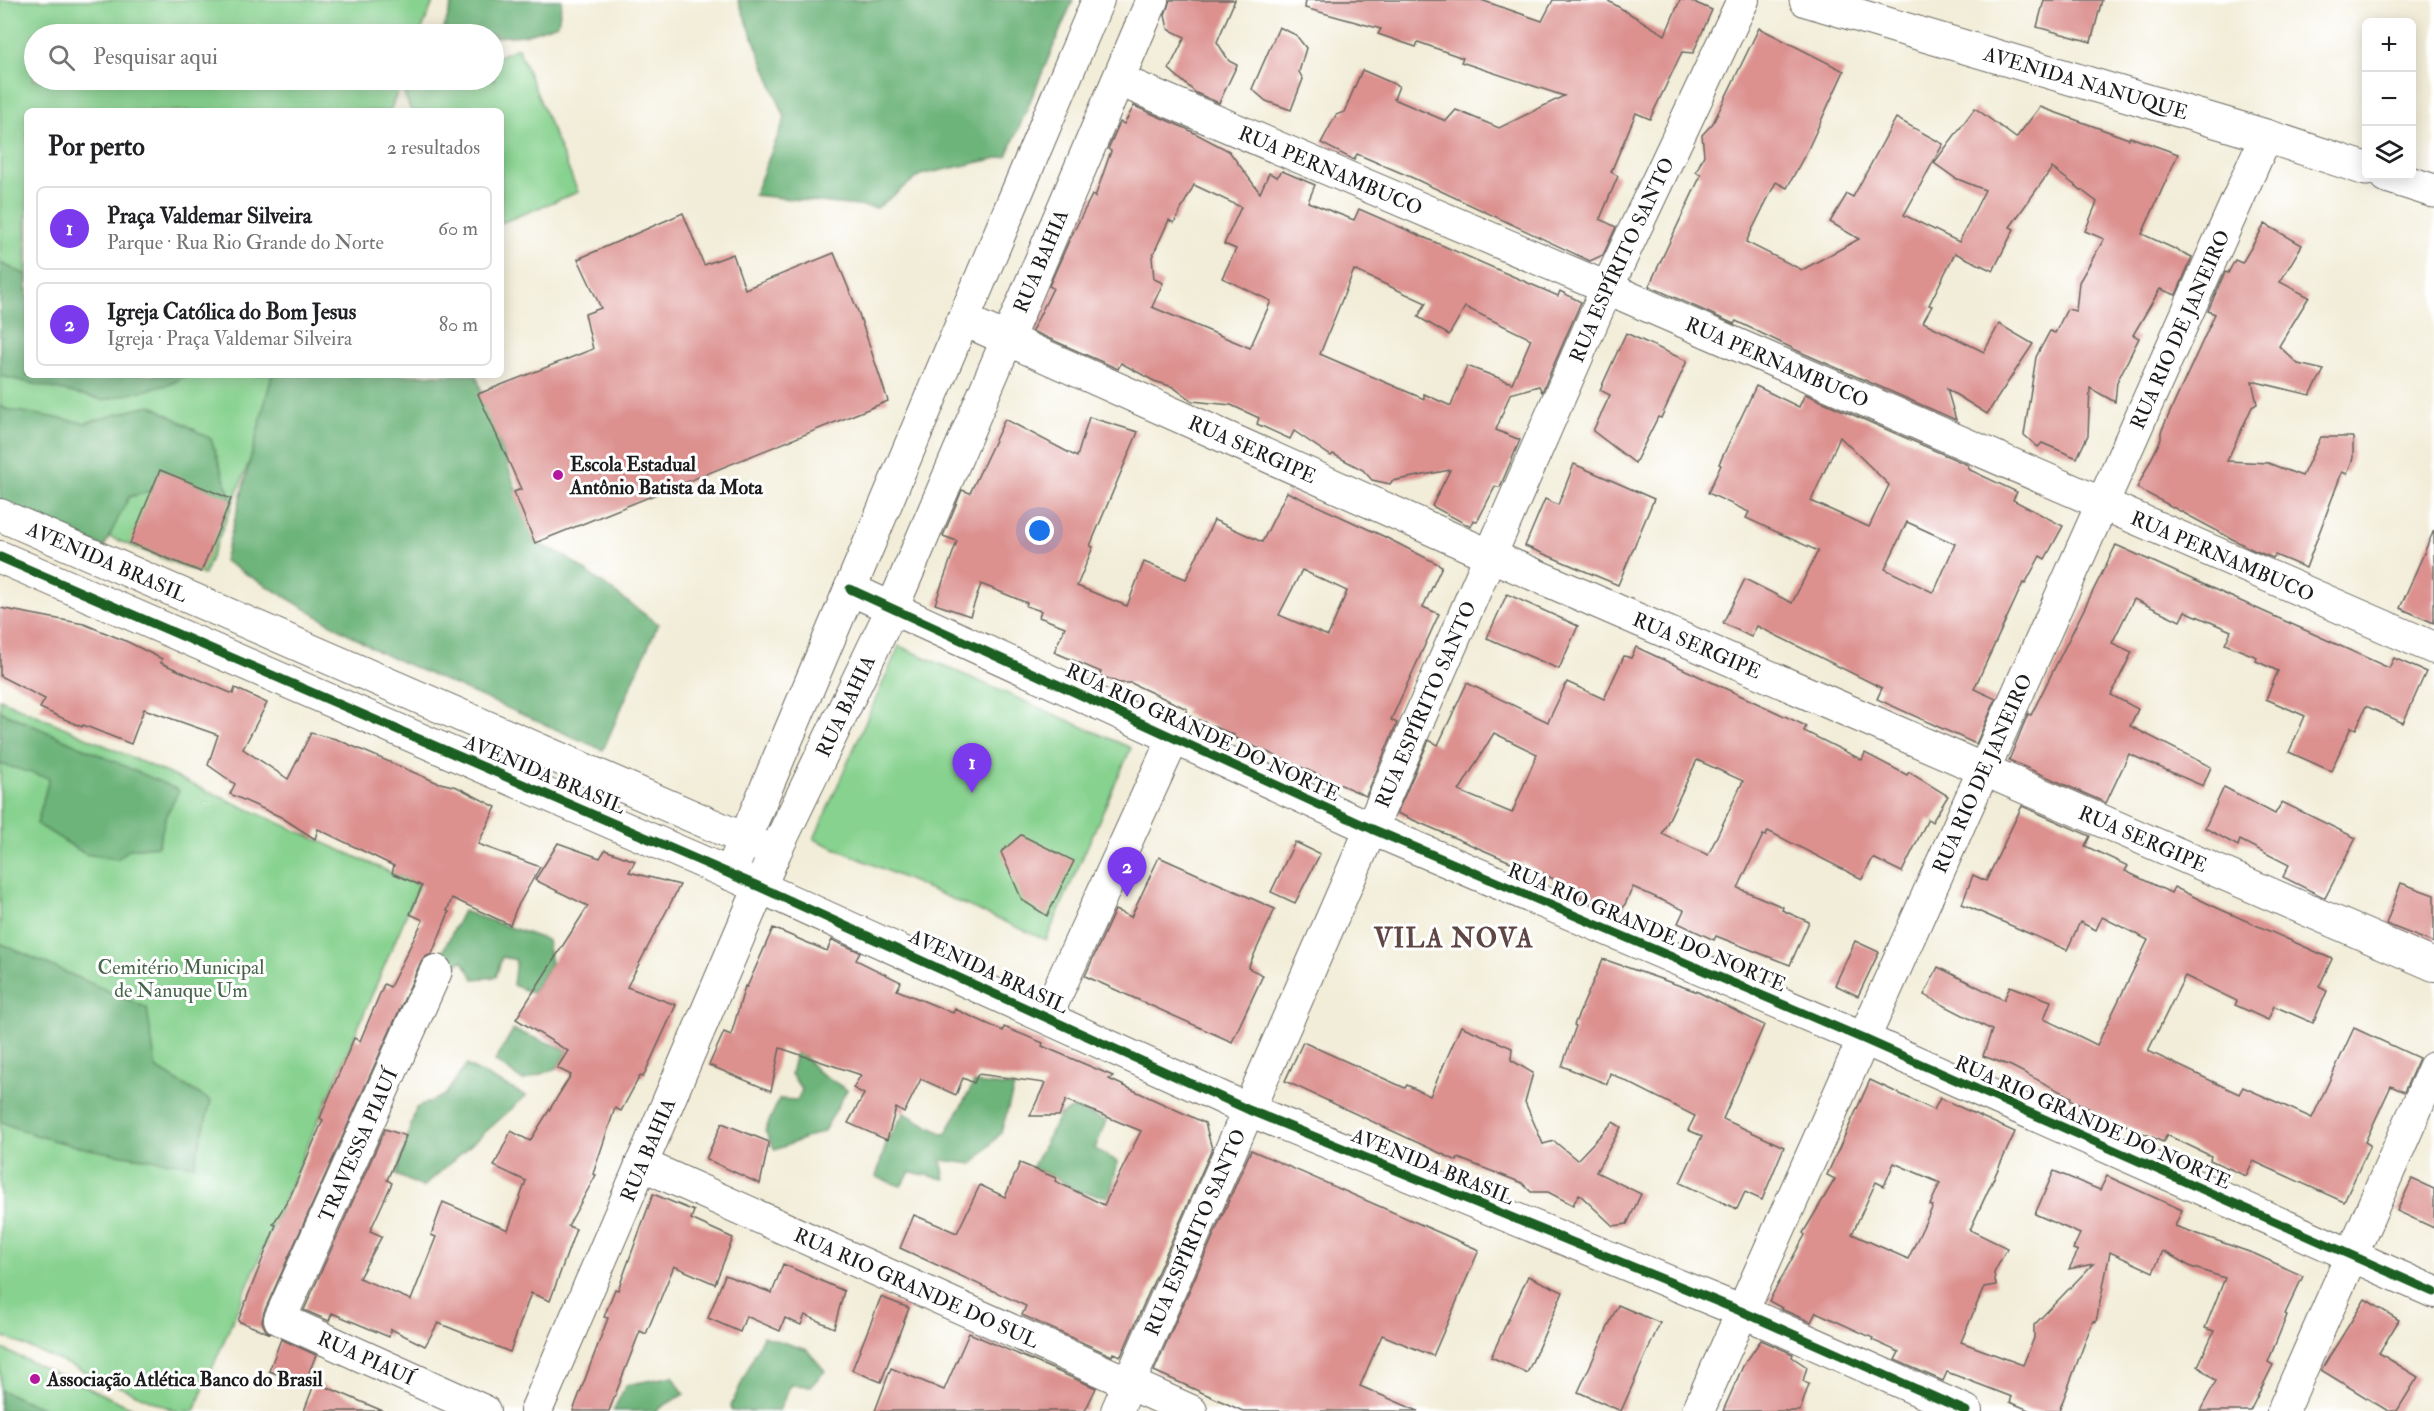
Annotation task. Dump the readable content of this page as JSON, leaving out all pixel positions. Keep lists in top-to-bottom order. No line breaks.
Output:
{"streets":{"main road":["AVENIDA NANUQUE"],"street":["RUA PERNAMBUCO","RUA ESPÍRITO SANTO","RUA BAHIA","RUA RIO DE JANEIRO","RUA SERGIPE","AVENIDA BRASIL","RUA RIO GRANDE DO NORTE","TRAVESSA PIAUÍ","RUA RIO GRANDE DO SUL","RUA PIAUÍ"]},"crossings":[["AVENIDA NANUQUE","RUA RIO DE JANEIRO"],["RUA PERNAMBUCO","RUA ESPÍRITO SANTO"],["RUA PERNAMBUCO","RUA BAHIA"],["RUA PERNAMBUCO","RUA RIO DE JANEIRO"],["RUA ESPÍRITO SANTO","RUA SERGIPE"],["RUA ESPÍRITO SANTO","AVENIDA BRASIL"],["RUA ESPÍRITO SANTO","RUA RIO GRANDE DO NORTE"],["RUA ESPÍRITO SANTO","RUA RIO GRANDE DO SUL"],["RUA BAHIA","RUA SERGIPE"],["RUA BAHIA","AVENIDA BRASIL"],["RUA BAHIA","RUA RIO GRANDE DO NORTE"],["RUA BAHIA","RUA RIO GRANDE DO SUL"],["RUA RIO DE JANEIRO","RUA SERGIPE"],["RUA RIO DE JANEIRO","AVENIDA BRASIL"],["RUA RIO DE JANEIRO","RUA RIO GRANDE DO NORTE"],["TRAVESSA PIAUÍ","RUA PIAUÍ"]],"districts":["VILA NOVA"],"parks":["Cemitério Municipal de Nanuque Um"],"places":["Escola Estadual Antônio Batista da Mota","Associação Atlética Banco do Brasil"],"page":{"map_buttons":["+","−"],"search":"Pesquisar aqui","heading":["Por perto","2 resultados"],"list":[{"mark":"1","name":"Praça Valdemar Silveira","note":"Parque · Rua Rio Grande do Norte","value":"60 m"},{"mark":"2","name":"Igreja Católica do Bom Jesus","note":"Igreja · Praça Valdemar Silveira","value":"80 m"}],"pins":["1","2"]}}
